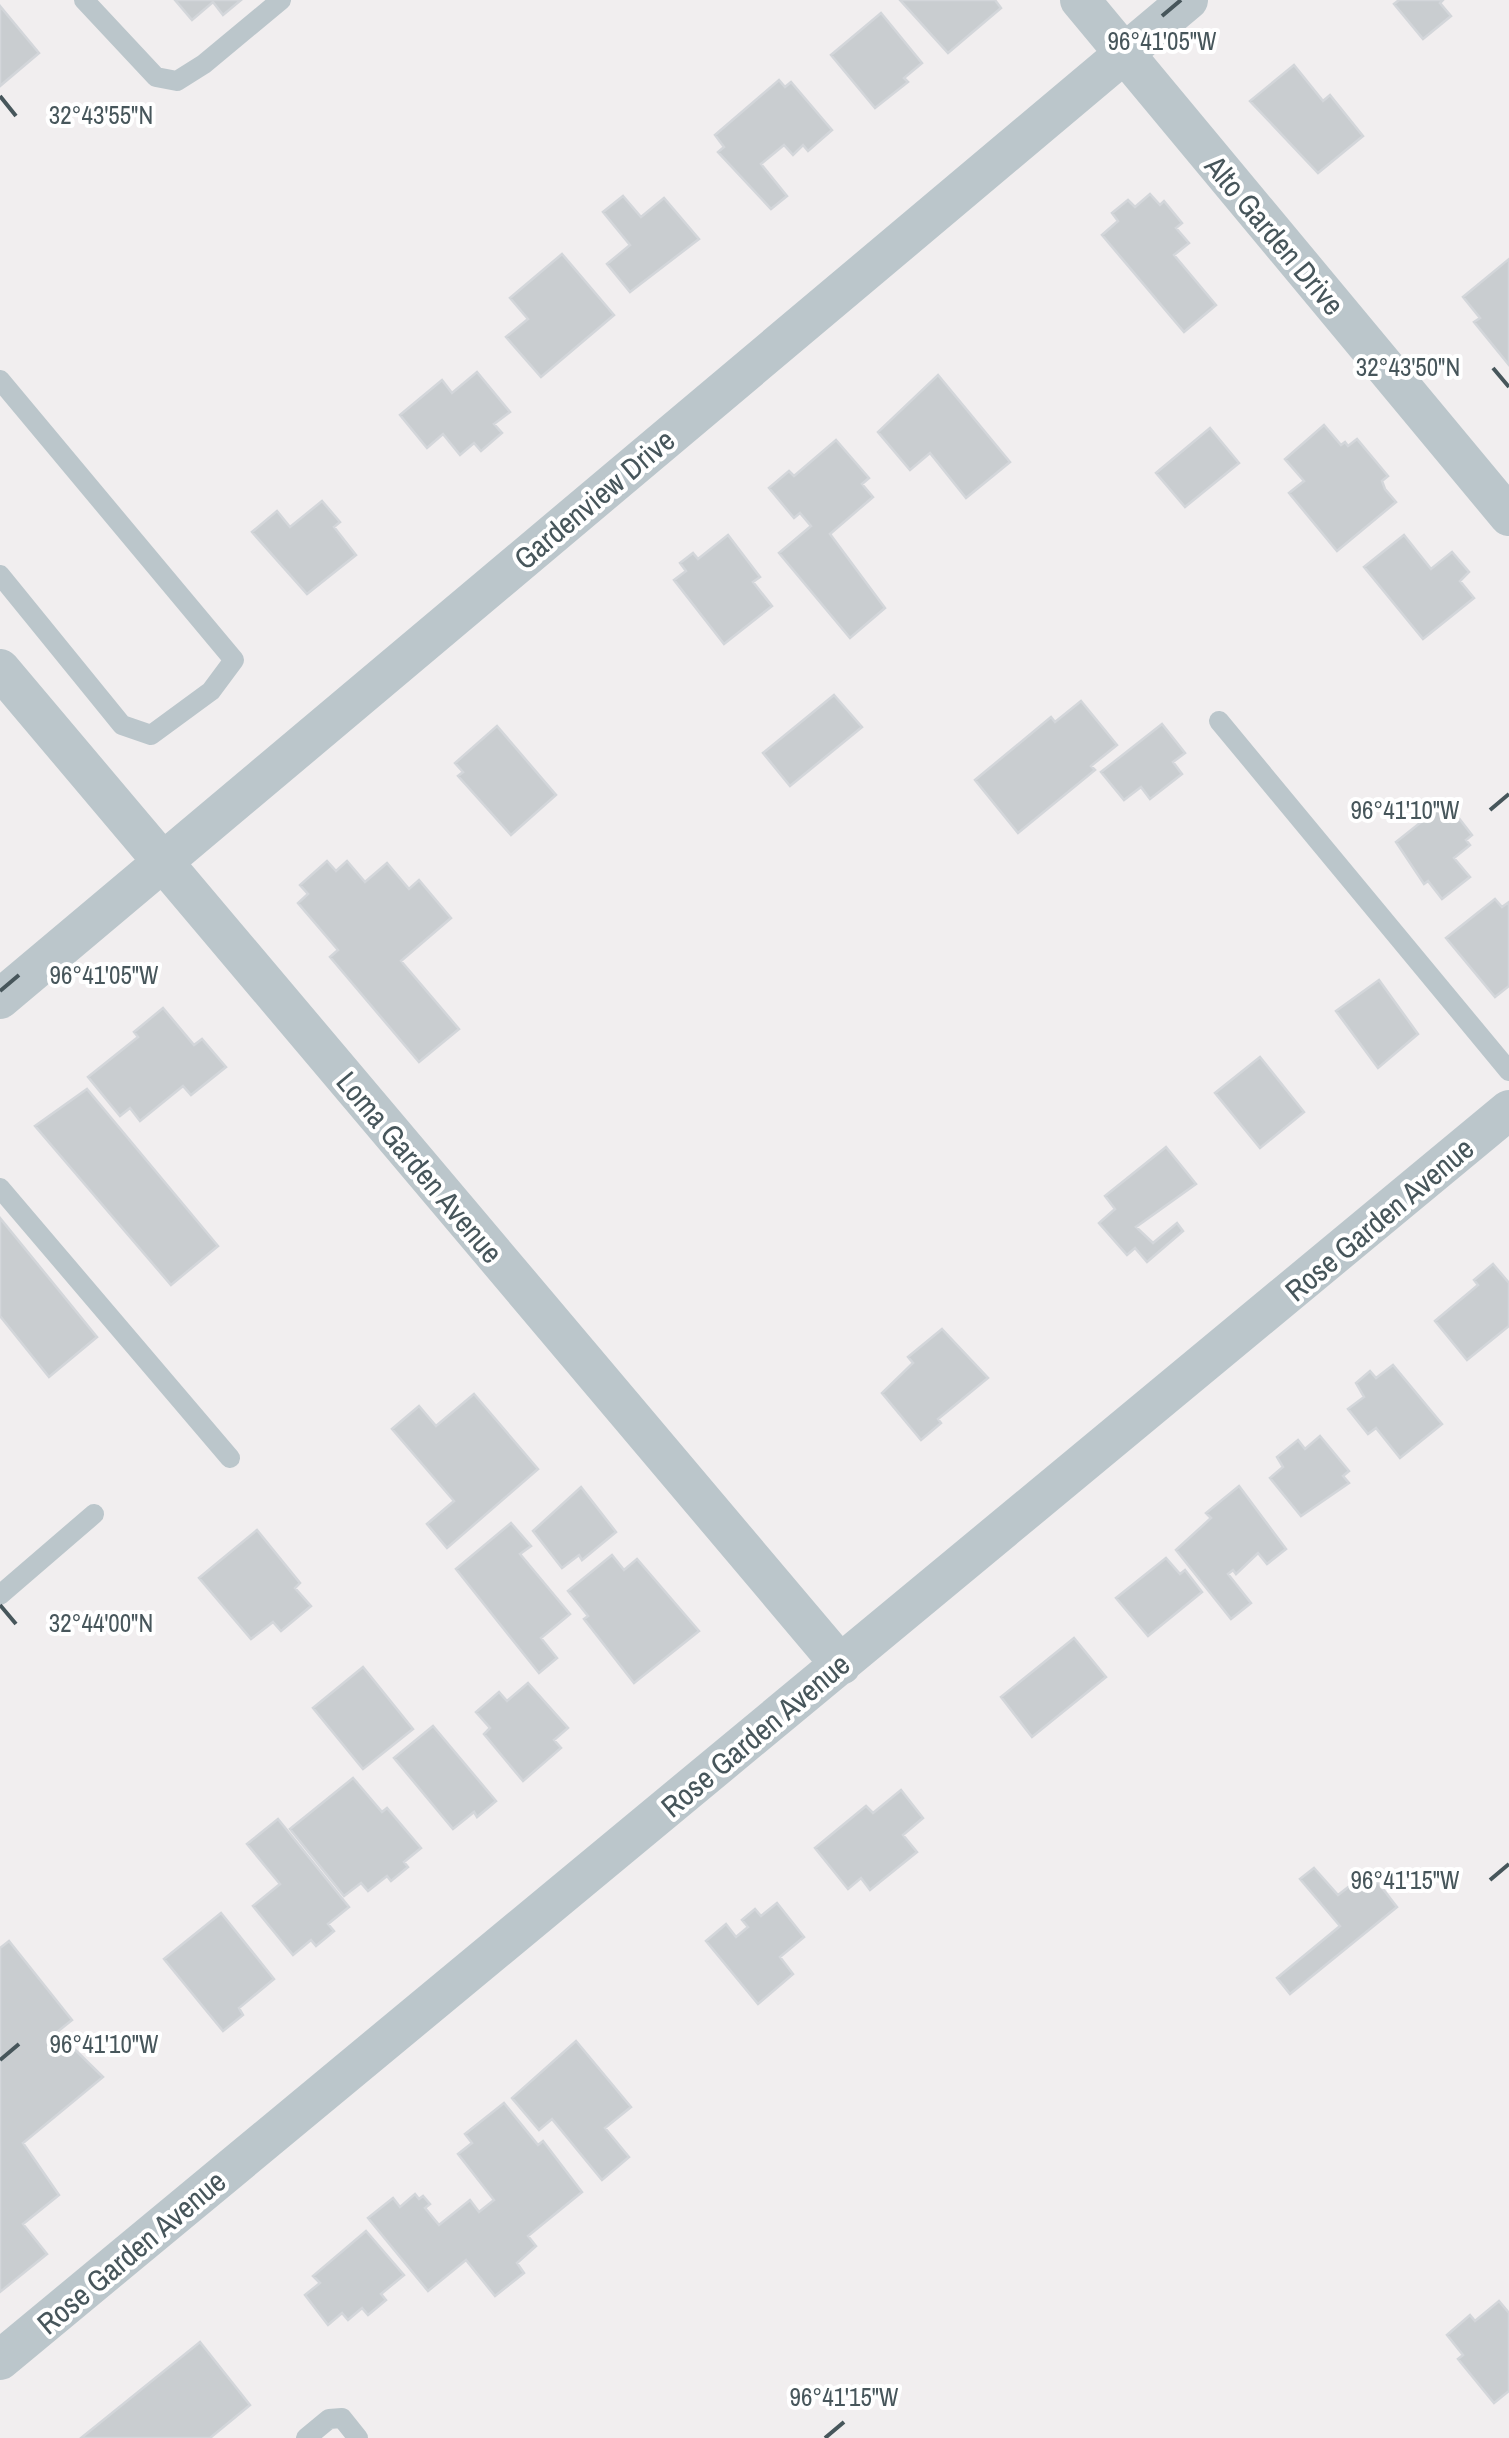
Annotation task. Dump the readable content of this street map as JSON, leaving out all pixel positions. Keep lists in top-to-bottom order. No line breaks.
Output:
{"streets":{"street":["Alto Garden Drive","Gardenview Drive","Loma Garden Avenue","Rose Garden Avenue"]},"crossings":[["Alto Garden Drive","Gardenview Drive"],["Gardenview Drive","Loma Garden Avenue"],["Loma Garden Avenue","Rose Garden Avenue"]],"coordinates":["96°41'05\"W","32°43'55\"N","32°43'50\"N","96°41'10\"W","32°44'00\"N","96°41'15\"W"]}
